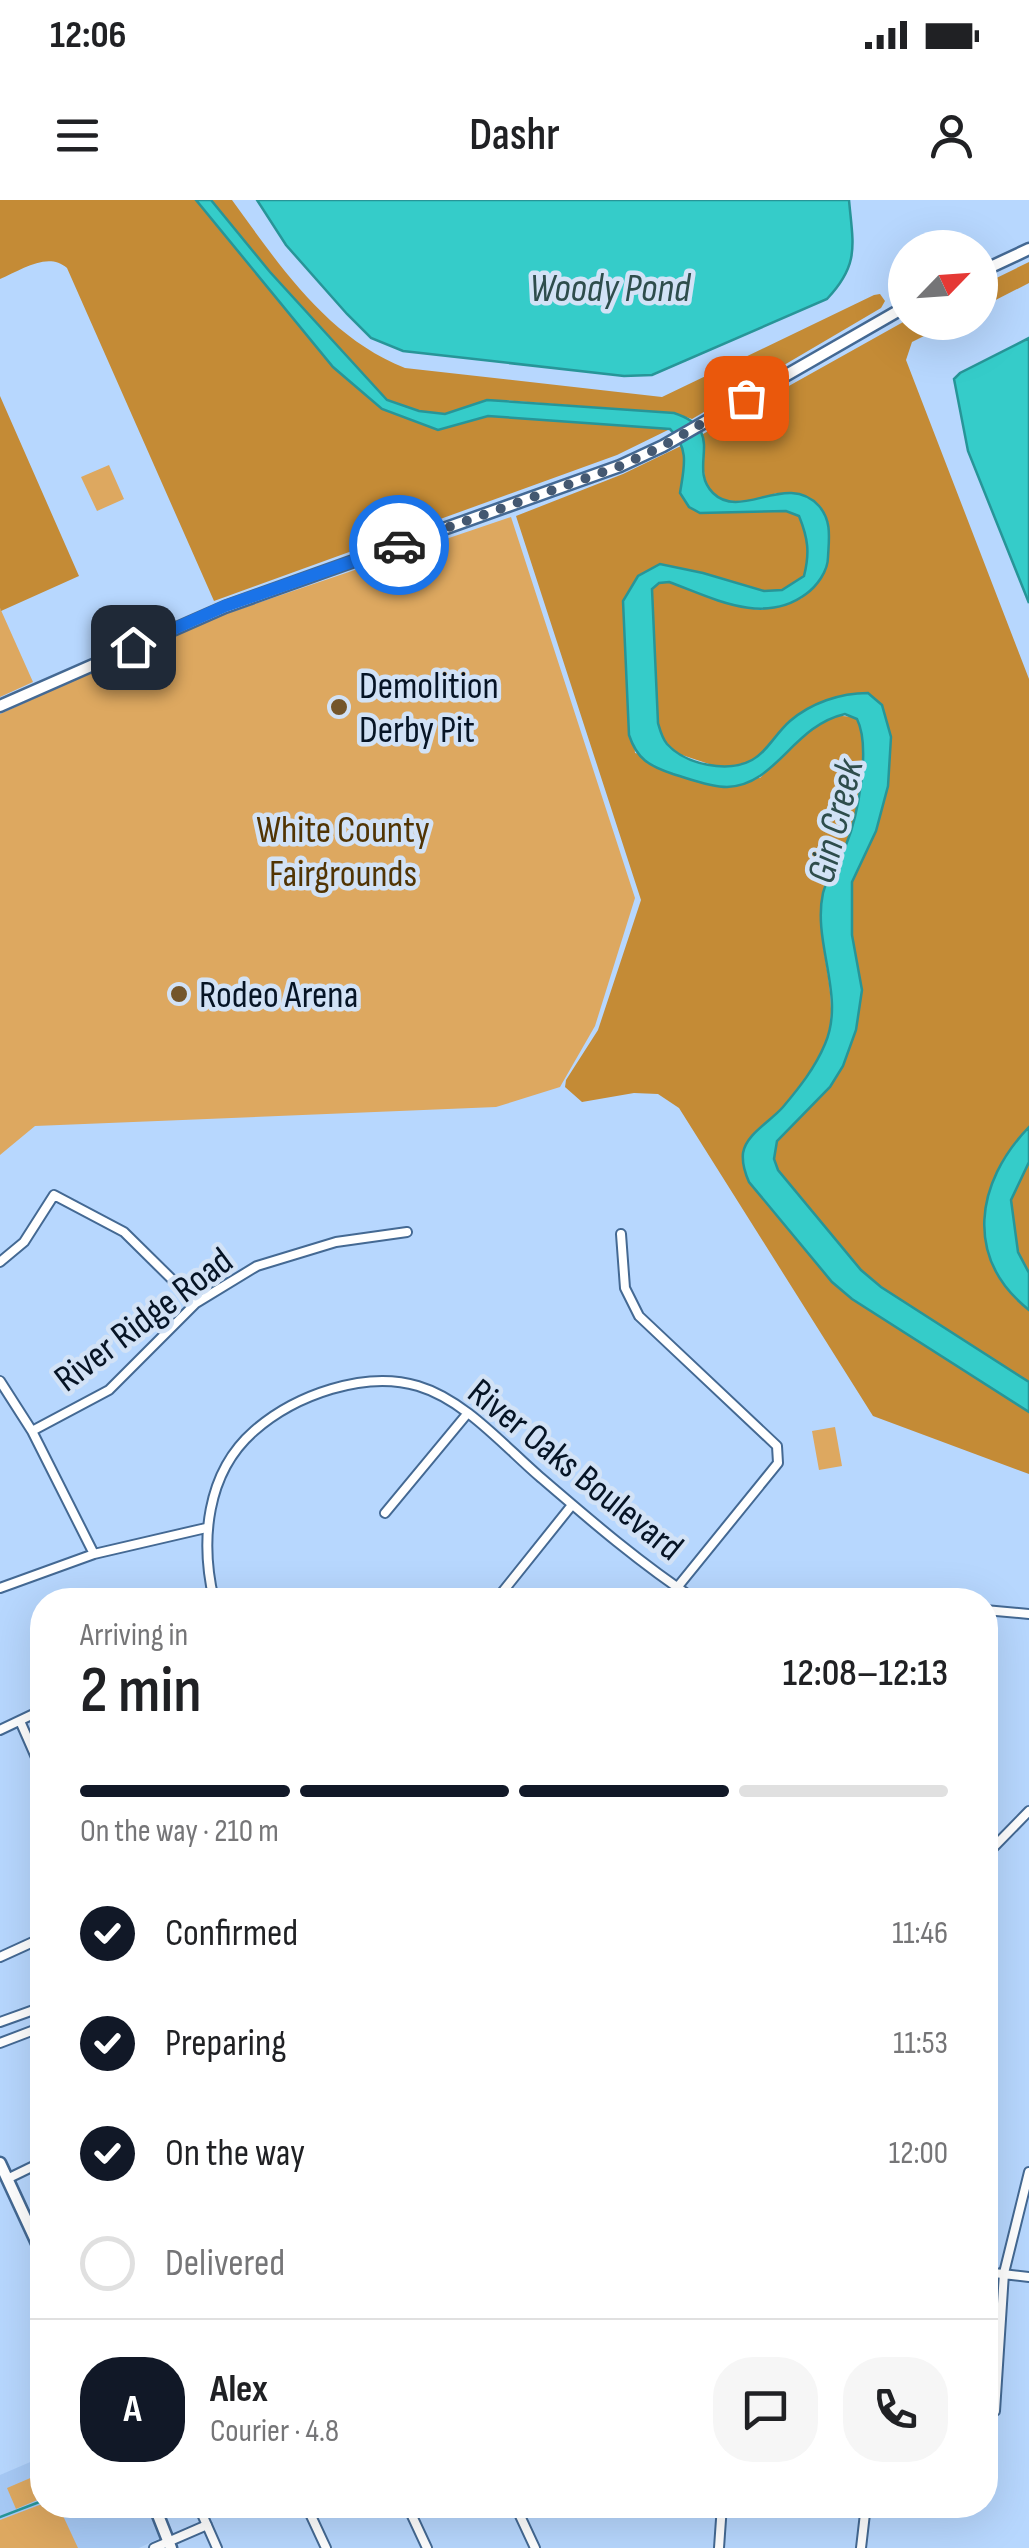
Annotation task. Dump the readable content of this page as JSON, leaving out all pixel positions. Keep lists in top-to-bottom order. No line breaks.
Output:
{"streets":{"street":["River Ridge Road","River Oaks Boulevard"]},"water":["Woody Pond","Gin Creek"],"parks":["White County Fairgrounds"],"places":["Demolition Derby Pit","Rodeo Arena"],"north":"top right","page":{"status":"12:06","header":"Dashr","heading":["2 min","Arriving in","12:08–12:13"],"panel":["Alex","Courier · 4.8"],"bar":"On the way · 210 m","list":[["Confirmed","11:46"],["Preparing","11:53"],["On the way","12:00"],"Delivered"],"round":"A"}}
